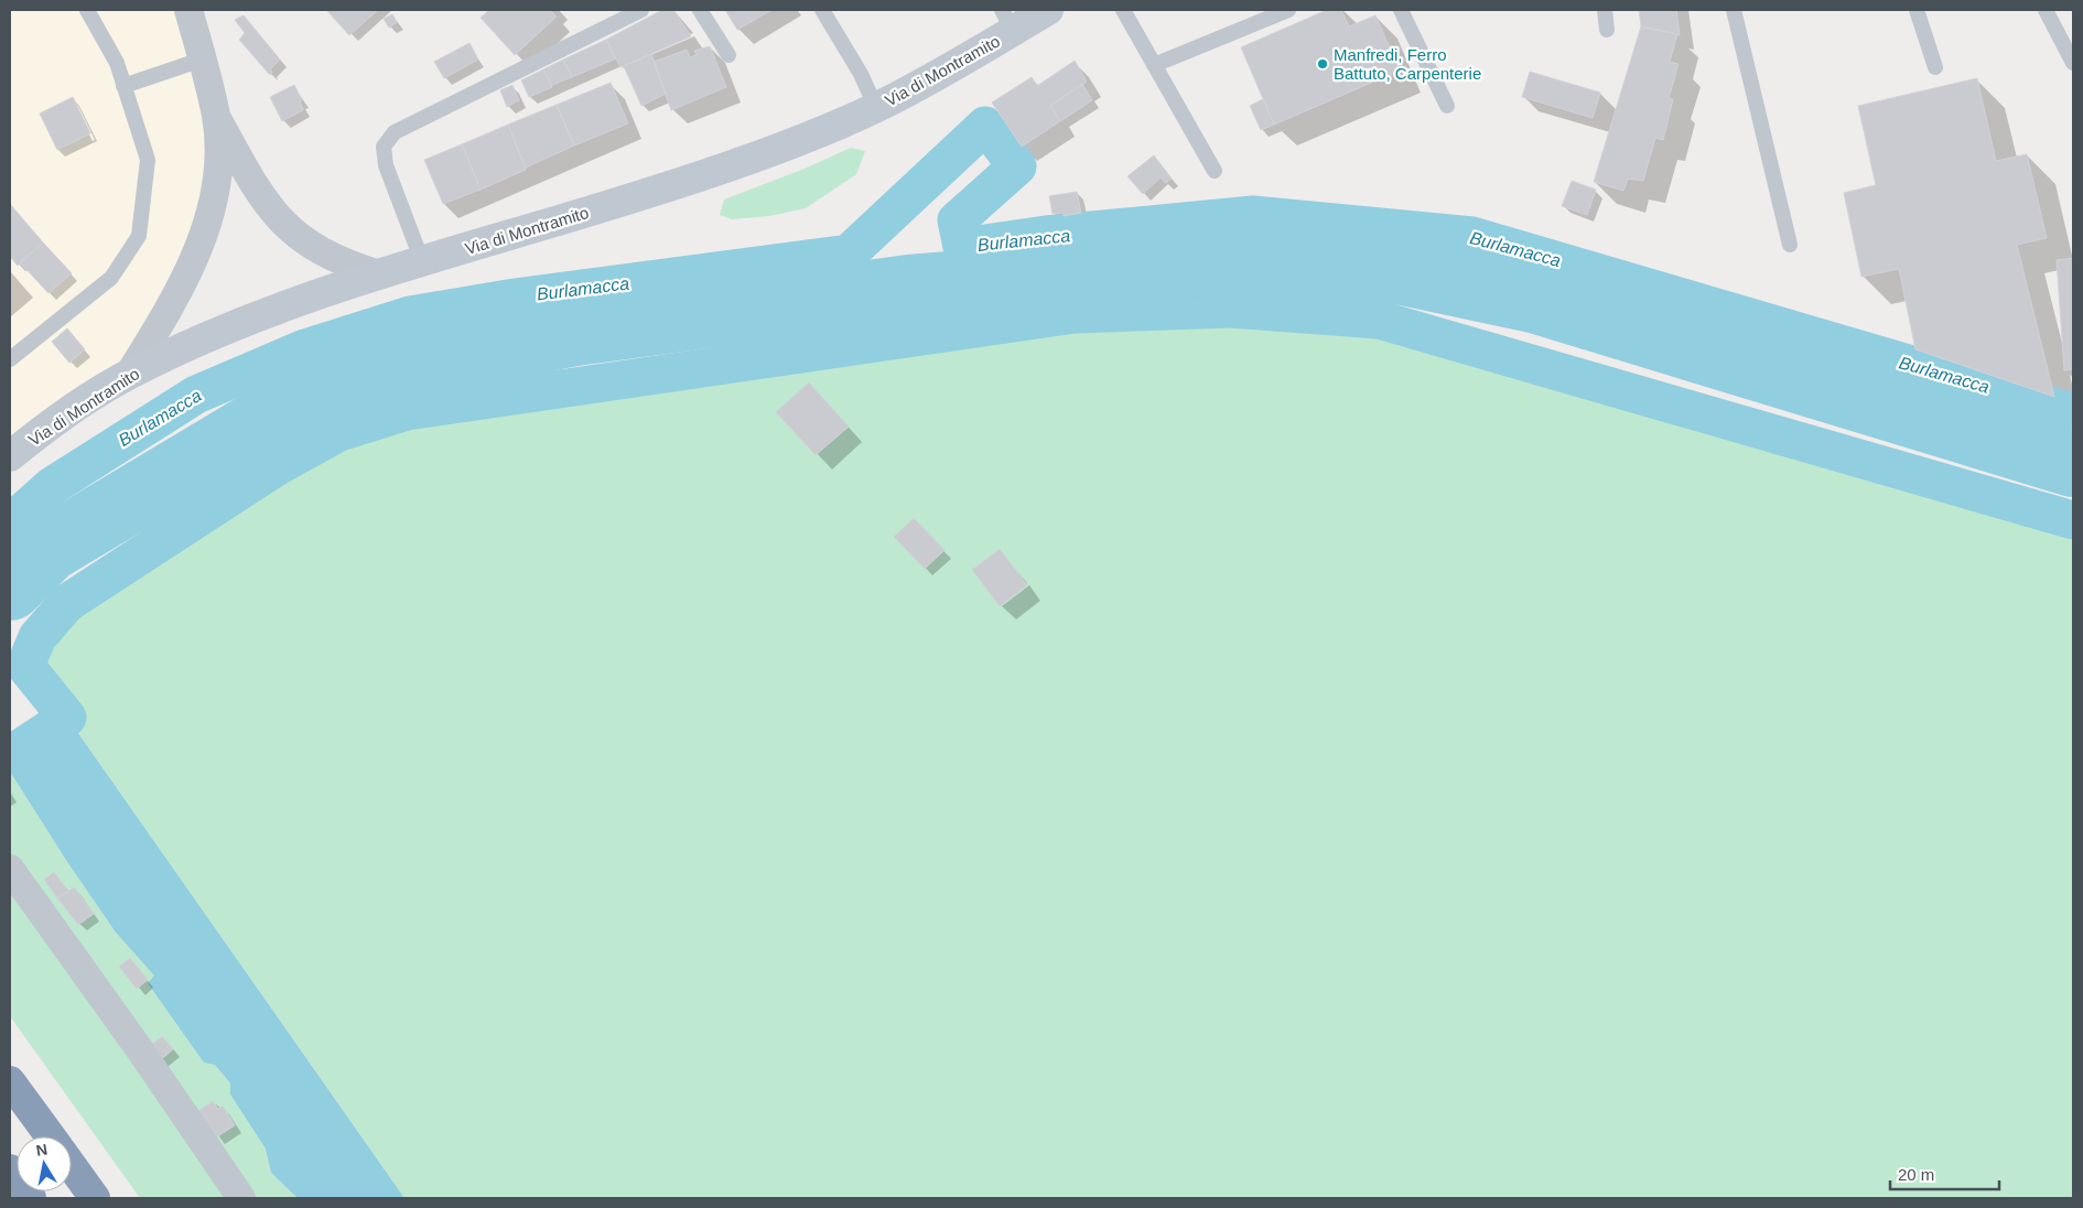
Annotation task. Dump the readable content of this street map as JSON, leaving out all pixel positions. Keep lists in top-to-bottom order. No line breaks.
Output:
{"streets":{"main road":["Via di Montramito"]},"water":["Burlamacca"],"places":["Manfredi, Ferro Battuto, Carpenterie"],"scale_bar":"20 m","north":"top"}
